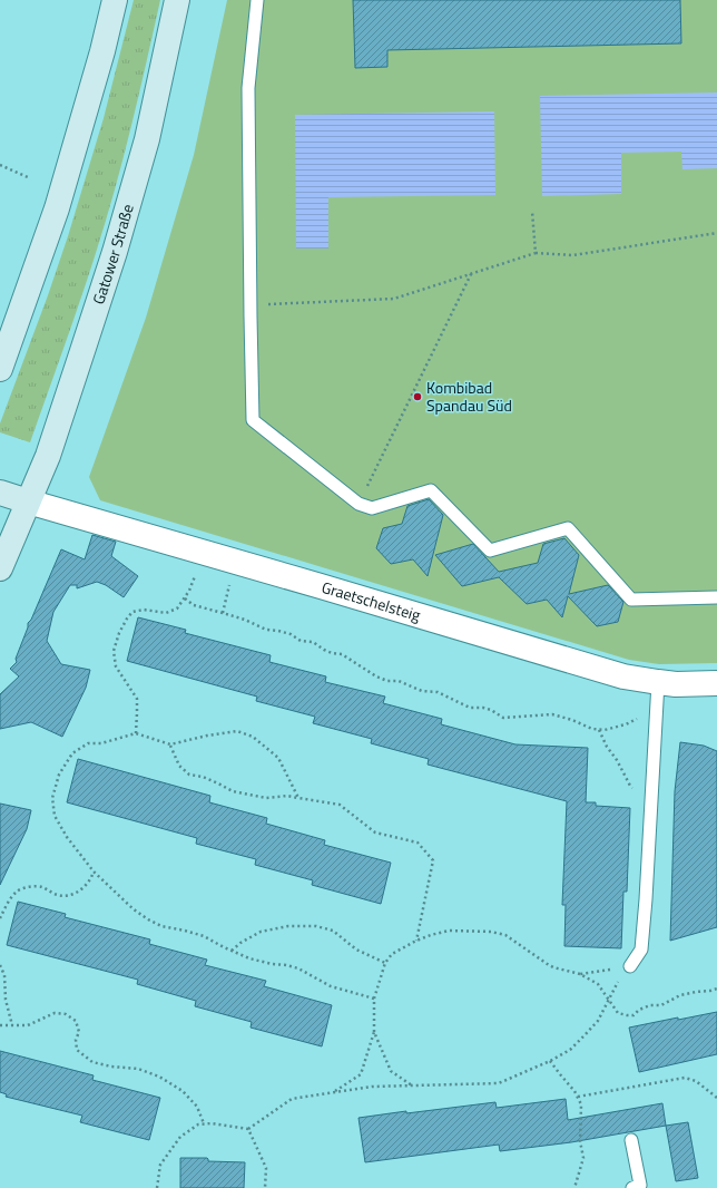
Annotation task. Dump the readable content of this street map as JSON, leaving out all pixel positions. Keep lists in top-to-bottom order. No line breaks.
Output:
{"streets":{"main road":["Gatower Straße"],"street":["Graetschelsteig"]},"crossings":[["Gatower Straße","Graetschelsteig"]],"places":["Kombibad Spandau Süd"]}
